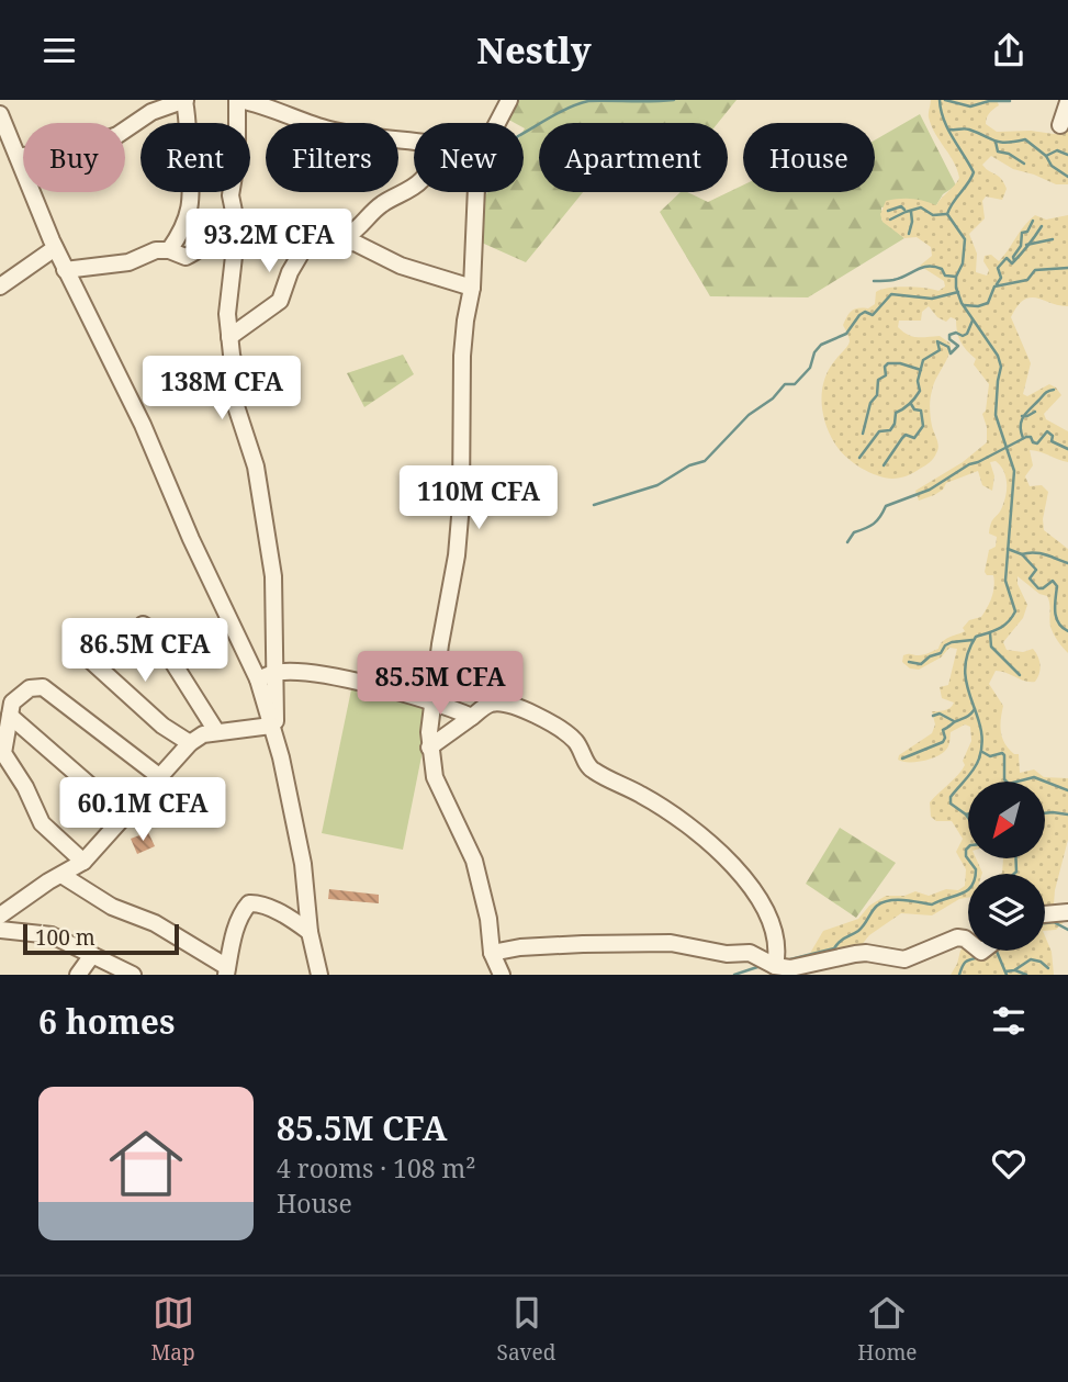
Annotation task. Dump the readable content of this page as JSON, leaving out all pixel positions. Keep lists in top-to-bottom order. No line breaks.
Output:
{"scale_bar":"100 m","north":"bottom left","page":{"header":"Nestly","chip":["Buy","Rent","Filters","New","Apartment","House"],"price":["93.2M CFA","138M CFA","110M CFA","86.5M CFA","85.5M CFA","60.1M CFA"],"scale":"100 m","heading":"6 homes","list":[{"name":"85.5M CFA","note":"4 rooms · 108 m² · House"}],"tabs":["Map","Saved","Home"]}}
